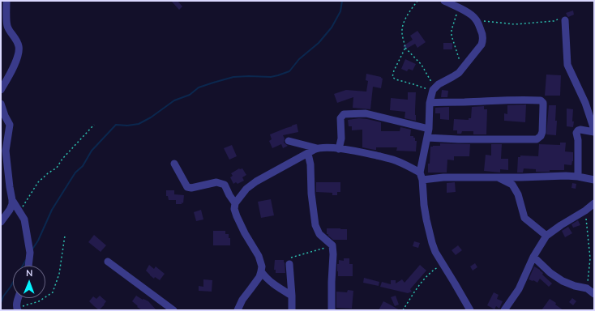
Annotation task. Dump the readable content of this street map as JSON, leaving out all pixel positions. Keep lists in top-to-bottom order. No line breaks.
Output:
{"north":"top"}
